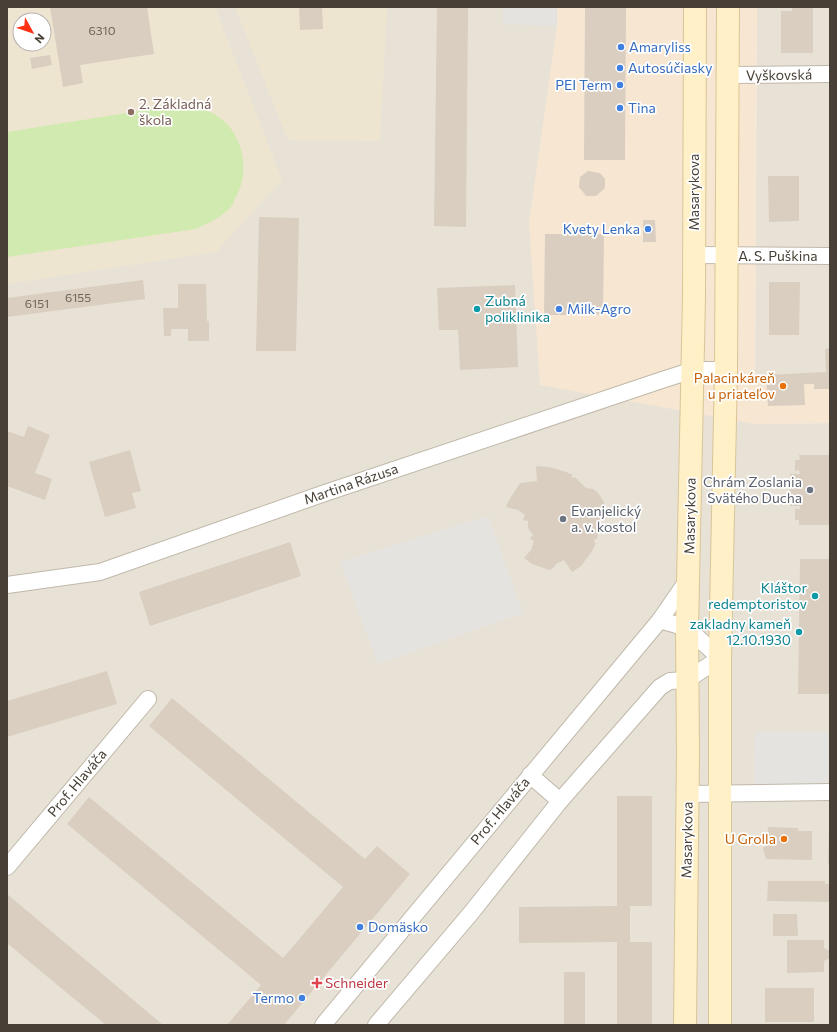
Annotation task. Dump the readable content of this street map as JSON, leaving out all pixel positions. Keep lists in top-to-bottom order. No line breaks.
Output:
{"streets":{"main road":["Masarykova"],"street":["Vyškovská","A. S. Puškina","Martina Rázusa","Prof. Hlaváča"]},"crossings":[["Masarykova","A. S. Puškina"],["Masarykova","Martina Rázusa"],["Masarykova","Prof. Hlaváča"]],"places":{"other":["Amaryliss","Autosúčiasky","PEI Term","Tina","2. Základná škola","Kvety Lenka","Zubná poliklinika","Milk-Agro","Palacinkáreň u priateľov","Chrám Zoslania Svätého Ducha","Evanjelický a. v. kostol","Kláštor redemptoristov","zakladny kameň 12.10.1930","U Grolla","Domäsko","Termo"],"health":["Schneider"]},"house_numbers":["6310","6155","6151"],"north":"bottom right"}
